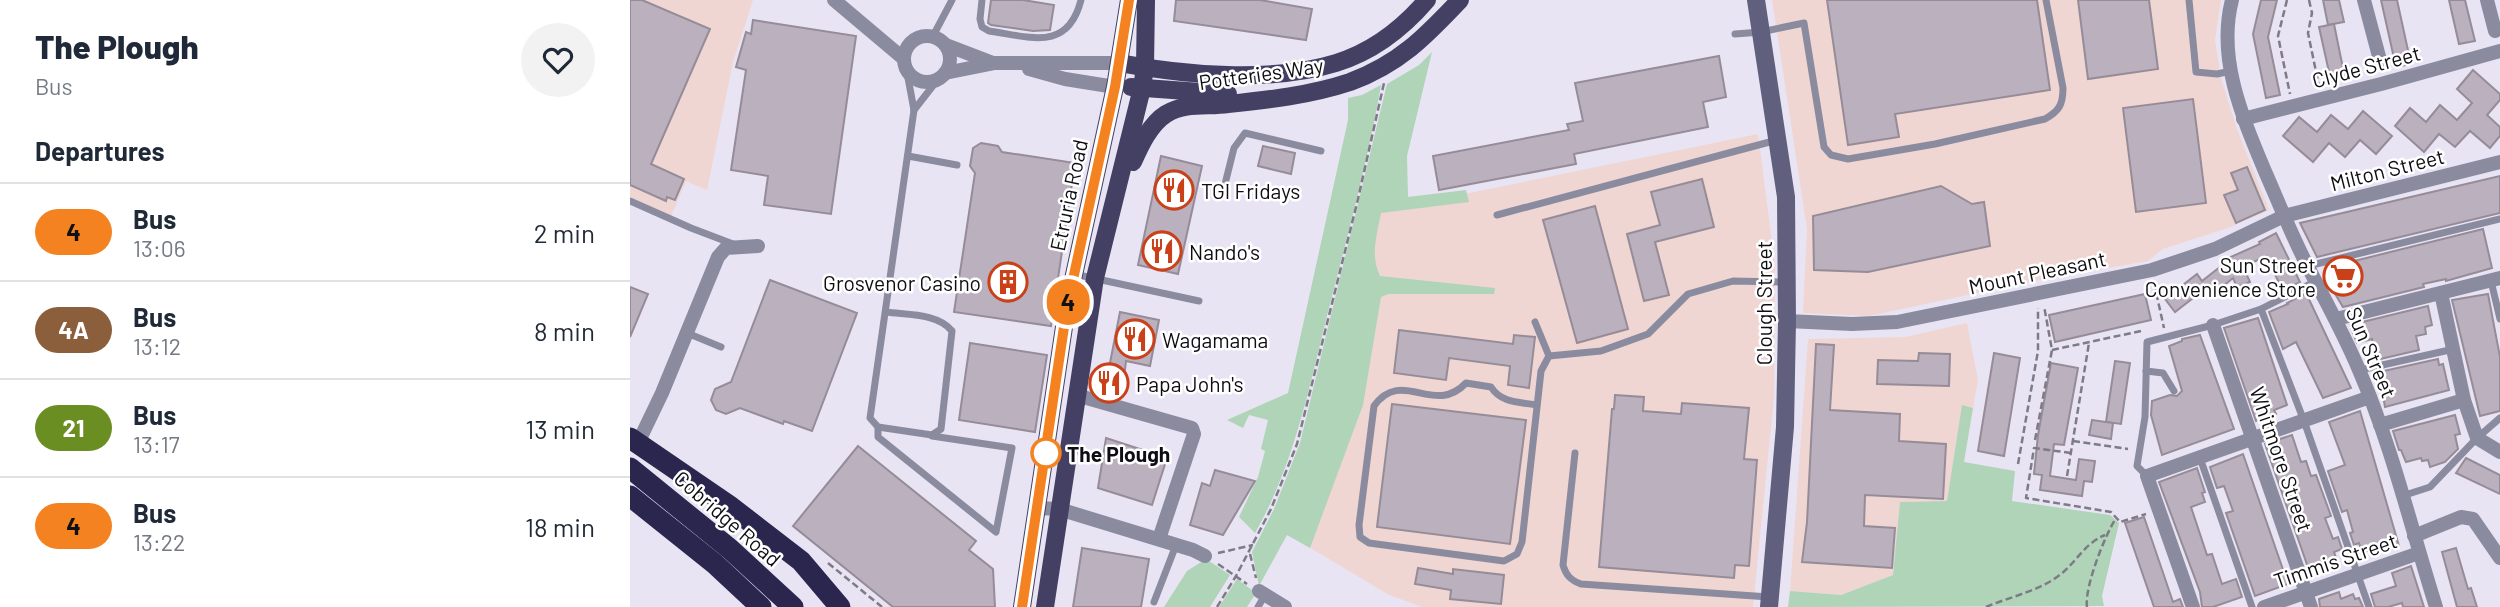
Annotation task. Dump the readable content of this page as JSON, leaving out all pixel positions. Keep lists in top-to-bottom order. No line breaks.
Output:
{"streets":{"highway":["Cobridge Road"],"main road":["Potteries Way","Etruria Road"],"street":["Clyde Street","Milton Street","Mount Pleasant","Clough Street","Sun Street","Whitmore Street","Timmis Street"]},"crossings":[["Clyde Street","Sun Street"],["Potteries Way","Etruria Road"],["Milton Street","Mount Pleasant"],["Milton Street","Sun Street"],["Mount Pleasant","Clough Street"],["Mount Pleasant","Sun Street"],["Sun Street","Timmis Street"],["Whitmore Street","Timmis Street"]],"places":{"restaurant":["TGI Fridays","Nando's","Wagamama","Papa John's"],"supermarket":["Sun Street Convenience Store"],"building":["Grosvenor Casino"],"other":["The Plough"]},"lines":["bus line 4"],"page":{"heading":[["The Plough","Bus"],"Departures"],"on_map":"4","list":[{"mark":"4","name":"Bus","note":"13:06","value":"2 min"},{"mark":"4A","name":"Bus","note":"13:12","value":"8 min"},{"mark":"21","name":"Bus","note":"13:17","value":"13 min"},{"mark":"4","name":"Bus","note":"13:22","value":"18 min"}]}}
